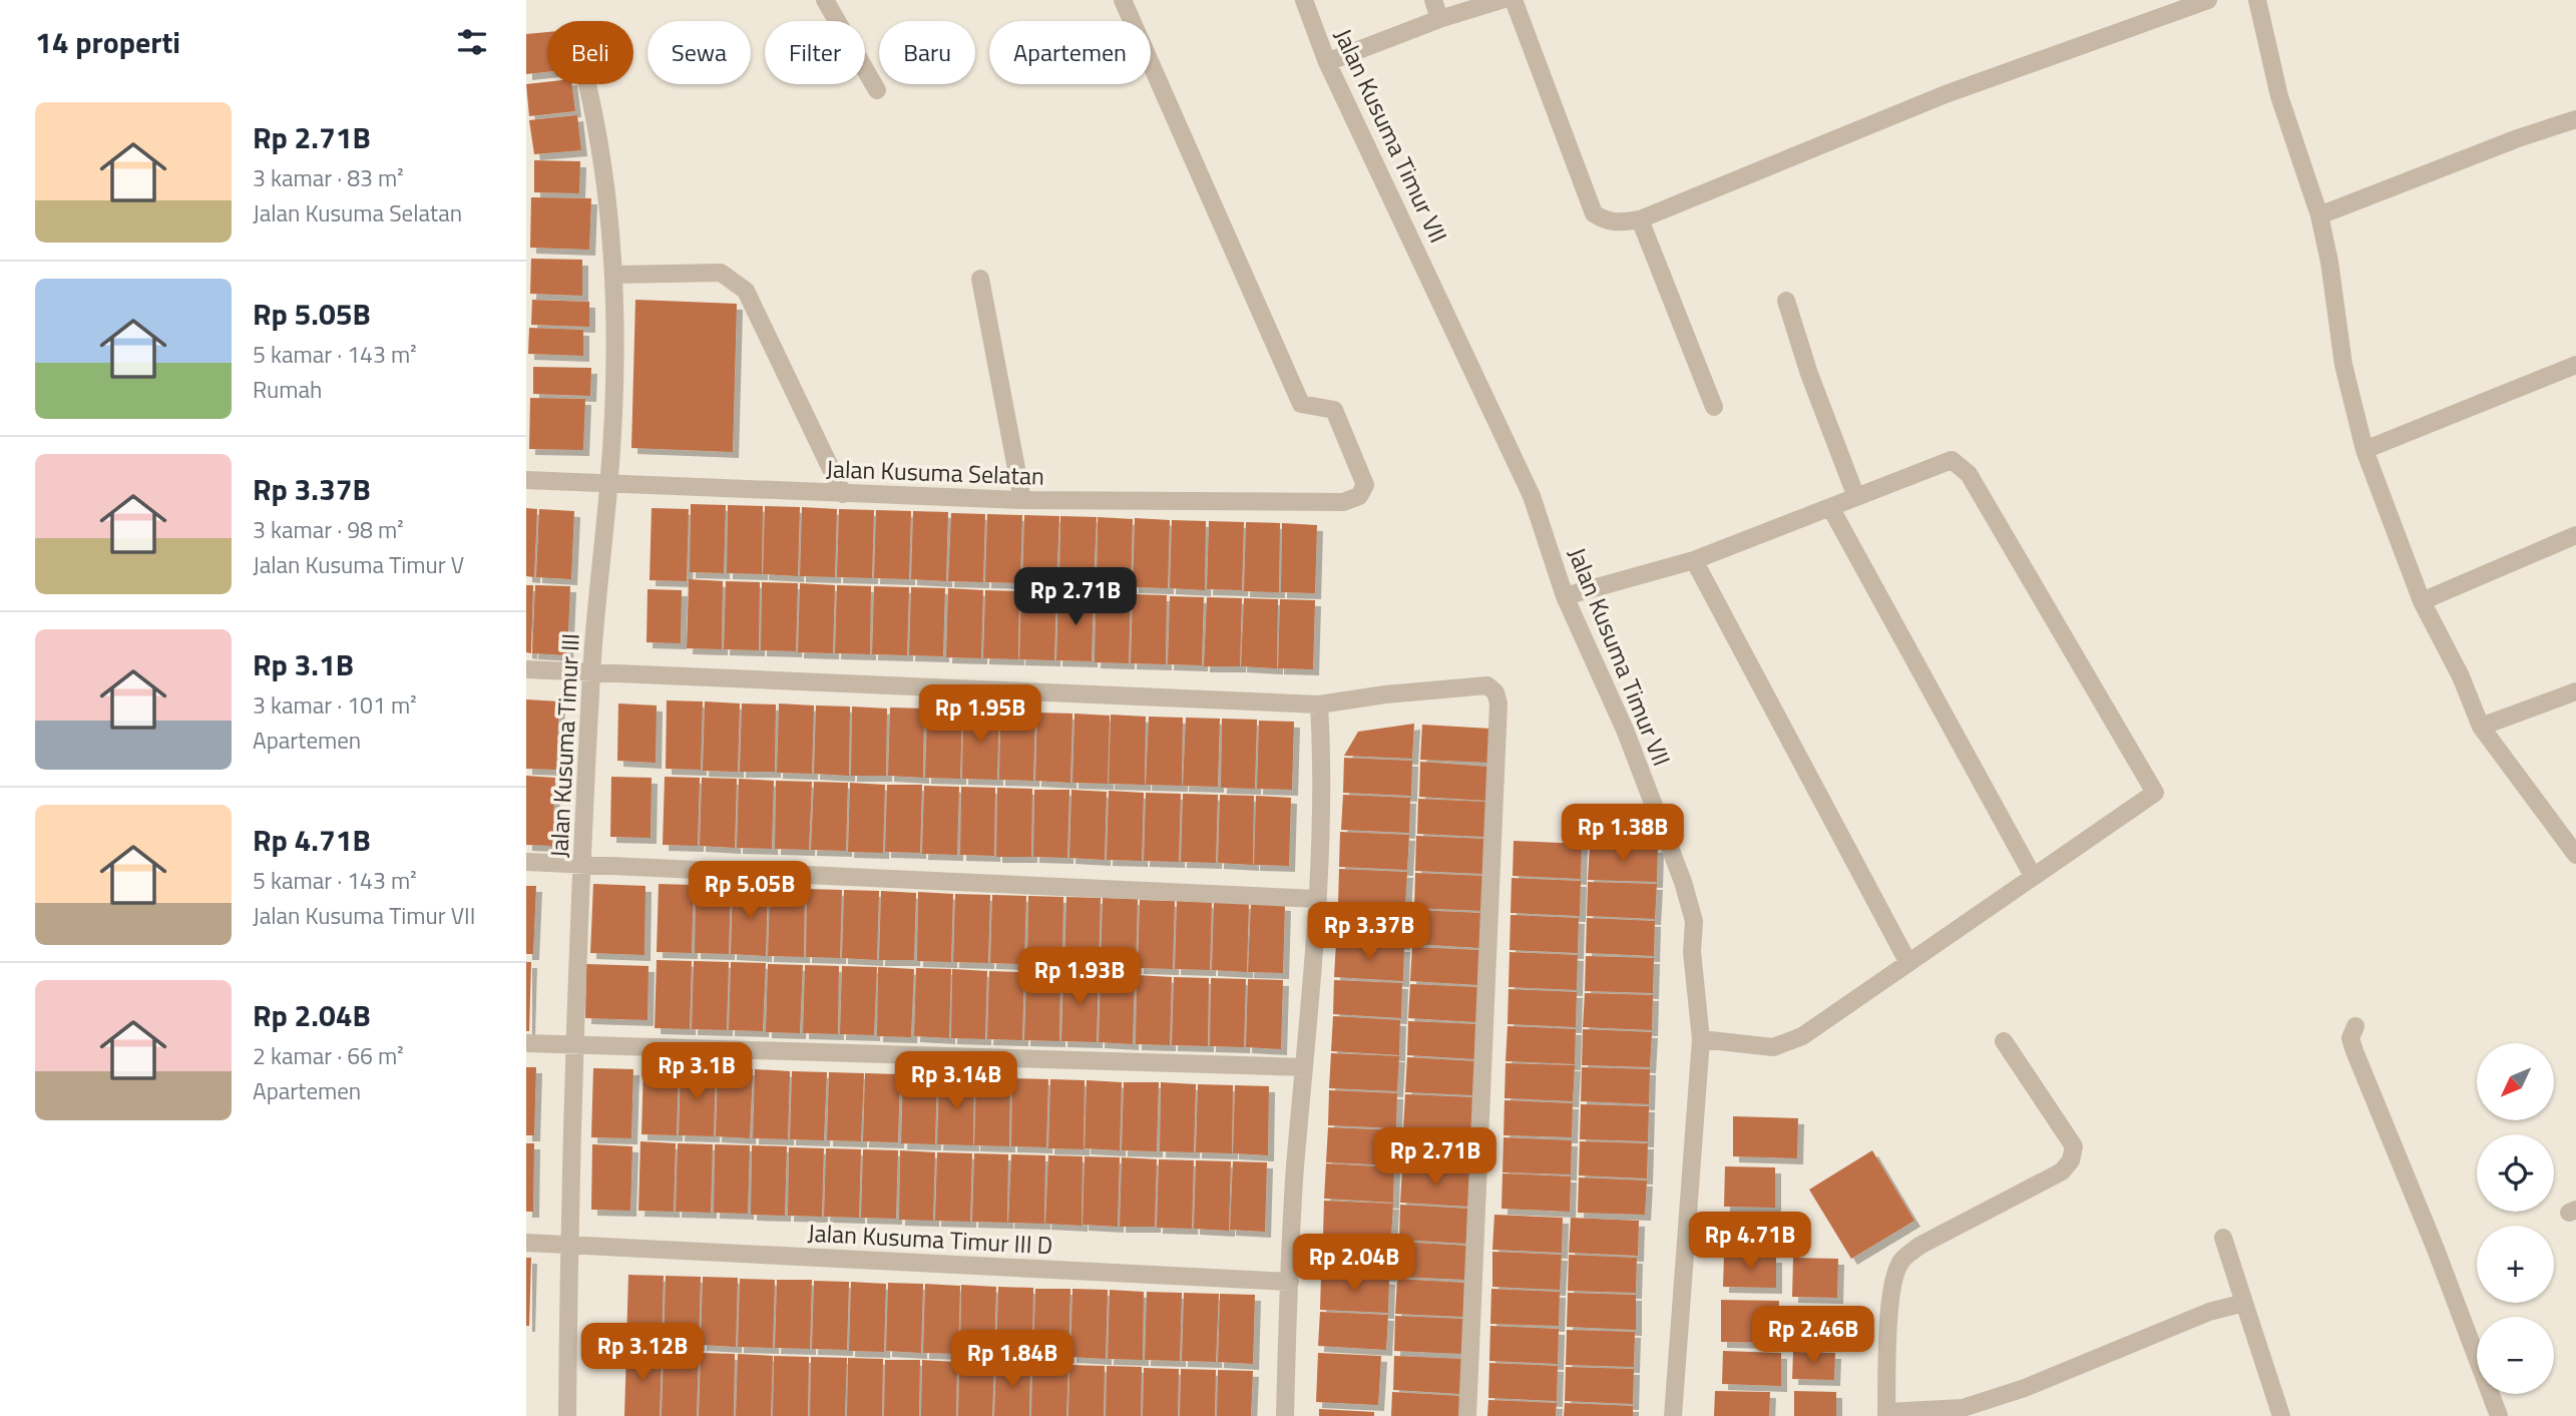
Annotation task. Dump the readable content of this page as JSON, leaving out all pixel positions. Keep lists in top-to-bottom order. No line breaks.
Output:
{"streets":{"street":["Jalan Kusuma Timur VII","Jalan Kusuma Selatan","Jalan Kusuma Timur III","Jalan Kusuma Timur III D"]},"crossings":[["Jalan Kusuma Selatan","Jalan Kusuma Timur III"],["Jalan Kusuma Timur III","Jalan Kusuma Timur III D"]],"north":"bottom left","page":{"heading":"14 properti","chip":["Beli","Sewa","Filter","Baru","Apartemen"],"list":[{"name":"Rp 2.71B","note":"3 kamar · 83 m² · Jalan Kusuma Selatan"},{"name":"Rp 5.05B","note":"5 kamar · 143 m² · Rumah"},{"name":"Rp 3.37B","note":"3 kamar · 98 m² · Jalan Kusuma Timur V"},{"name":"Rp 3.1B","note":"3 kamar · 101 m² · Apartemen"},{"name":"Rp 4.71B","note":"5 kamar · 143 m² · Jalan Kusuma Timur VII"},{"name":"Rp 2.04B","note":"2 kamar · 66 m² · Apartemen"}],"price":["Rp 2.71B","Rp 1.95B","Rp 1.38B","Rp 5.05B","Rp 3.37B","Rp 1.93B","Rp 3.1B","Rp 3.14B","Rp 2.71B","Rp 4.71B","Rp 2.04B","Rp 2.46B","Rp 3.12B","Rp 1.84B"],"map_buttons":["+","−"]}}
